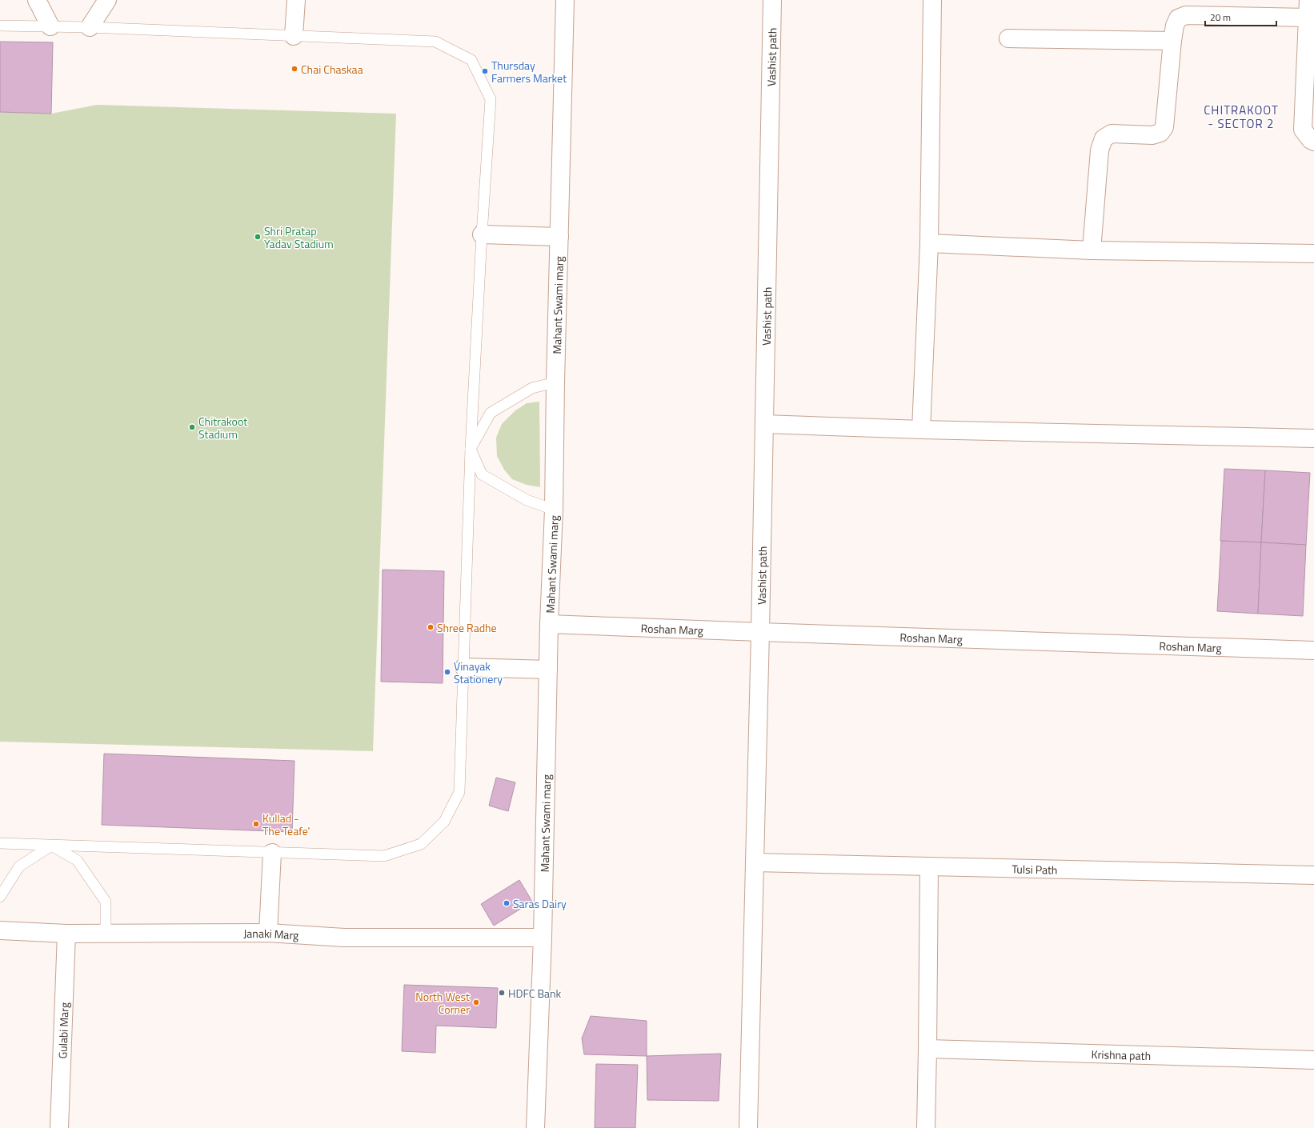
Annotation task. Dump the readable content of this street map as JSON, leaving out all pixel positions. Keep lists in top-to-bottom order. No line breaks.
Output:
{"streets":{"street":["Vashist path","Mahant Swami marg","Roshan Marg","Tulsi Path","Janaki Marg","Gulabi Marg","Krishna path"]},"crossings":[["Vashist path","Roshan Marg"],["Vashist path","Tulsi Path"],["Mahant Swami marg","Roshan Marg"],["Mahant Swami marg","Janaki Marg"],["Janaki Marg","Gulabi Marg"]],"districts":["CHITRAKOOT - SECTOR 2"],"places":["Chai Chaskaa","Thursday Farmers Market","Shri Pratap Yadav Stadium","Chitrakoot Stadium","Shree Radhe","Vinayak Stationery","Kullad - The Teafe'","Saras Dairy","HDFC Bank","North West Corner"],"scale_bar":"20 m"}
